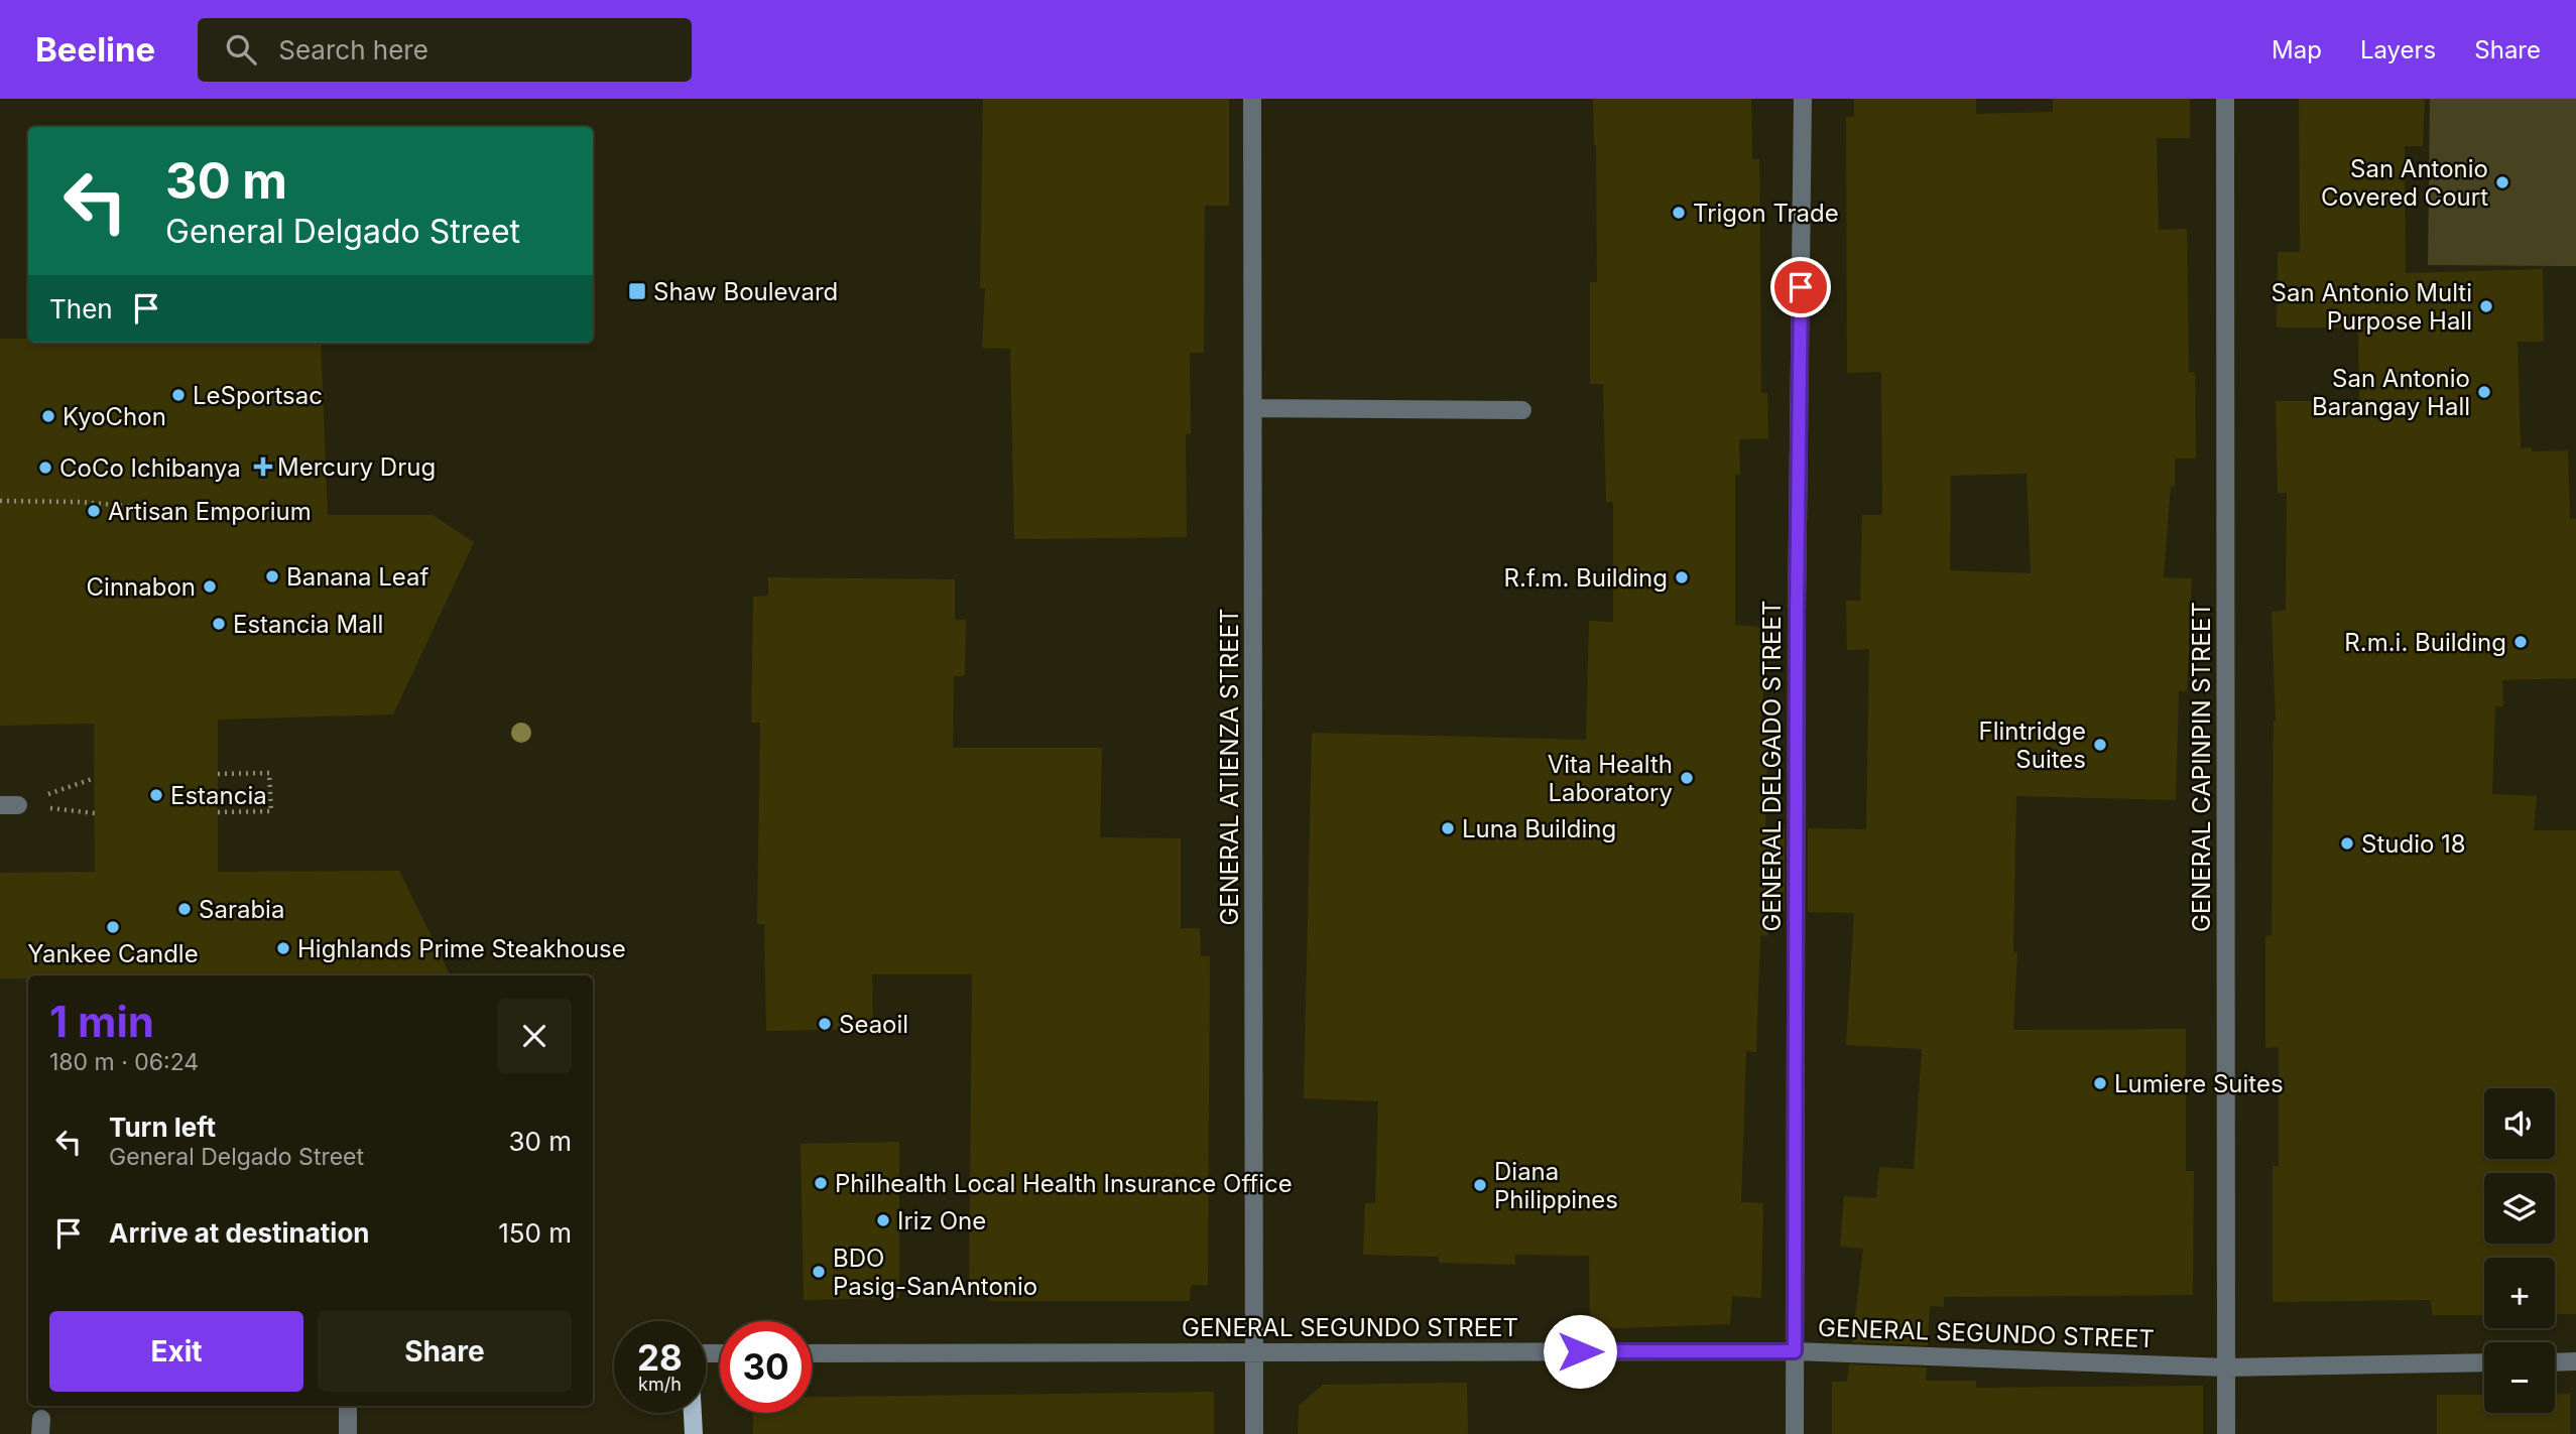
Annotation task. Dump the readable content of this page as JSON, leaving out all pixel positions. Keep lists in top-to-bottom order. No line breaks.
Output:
{"streets":{"street":["GENERAL DELGADO STREET","GENERAL ATIENZA STREET","GENERAL CAPINPIN STREET","GENERAL SEGUNDO STREET"]},"crossings":[["GENERAL DELGADO STREET","GENERAL SEGUNDO STREET"],["GENERAL ATIENZA STREET","GENERAL SEGUNDO STREET"],["GENERAL CAPINPIN STREET","GENERAL SEGUNDO STREET"]],"places":{"other":["San Antonio Covered Court","Trigon Trade","San Antonio Multi Purpose Hall","San Antonio Barangay Hall","LeSportsac","KyoChon","CoCo Ichibanya","Artisan Emporium","Banana Leaf","R.f.m. Building","Cinnabon","Estancia Mall","R.m.i. Building","Flintridge Suites","Vita Health Laboratory","Estancia","Luna Building","Studio 18","Sarabia","Yankee Candle","Highlands Prime Steakhouse","Seaoil","Lumiere Suites","Philhealth Local Health Insurance Office","Diana Philippines","Iriz One","BDO Pasig-SanAntonio"],"transit":["Shaw Boulevard"],"health":["Mercury Drug"]},"page":{"header":"Beeline","search":"Search here","nav":["Map","Layers","Share"],"turn":["30 m","General Delgado Street"],"then":"Then","heading":["1 min","180 m · 06:24"],"map_buttons":["+","−"],"list":[{"name":"Turn left","note":"General Delgado Street","value":"30 m"},{"name":"Arrive at destination","value":"150 m"}],"buttons":["Exit","Share"],"speed":"28 km/h","limit":"30"}}
